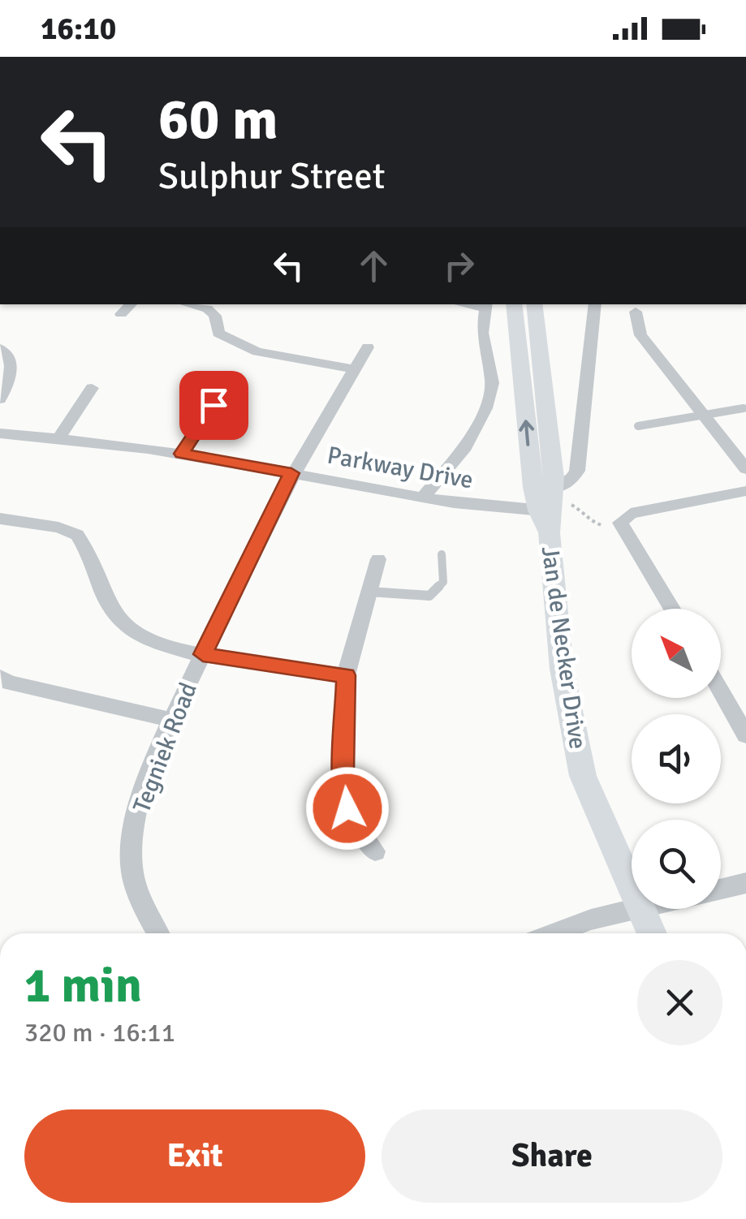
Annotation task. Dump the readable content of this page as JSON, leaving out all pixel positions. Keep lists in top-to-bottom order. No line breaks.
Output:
{"streets":{"main road":["Jan de Necker Drive"],"street":["Parkway Drive","Tegniek Road"]},"crossings":[["Parkway Drive","Jan de Necker Drive"],["Parkway Drive","Tegniek Road"]],"north":"top left","page":{"status":"16:10","turn":["60 m","Sulphur Street"],"heading":["1 min","320 m · 16:11"],"buttons":["Exit","Share"]}}
